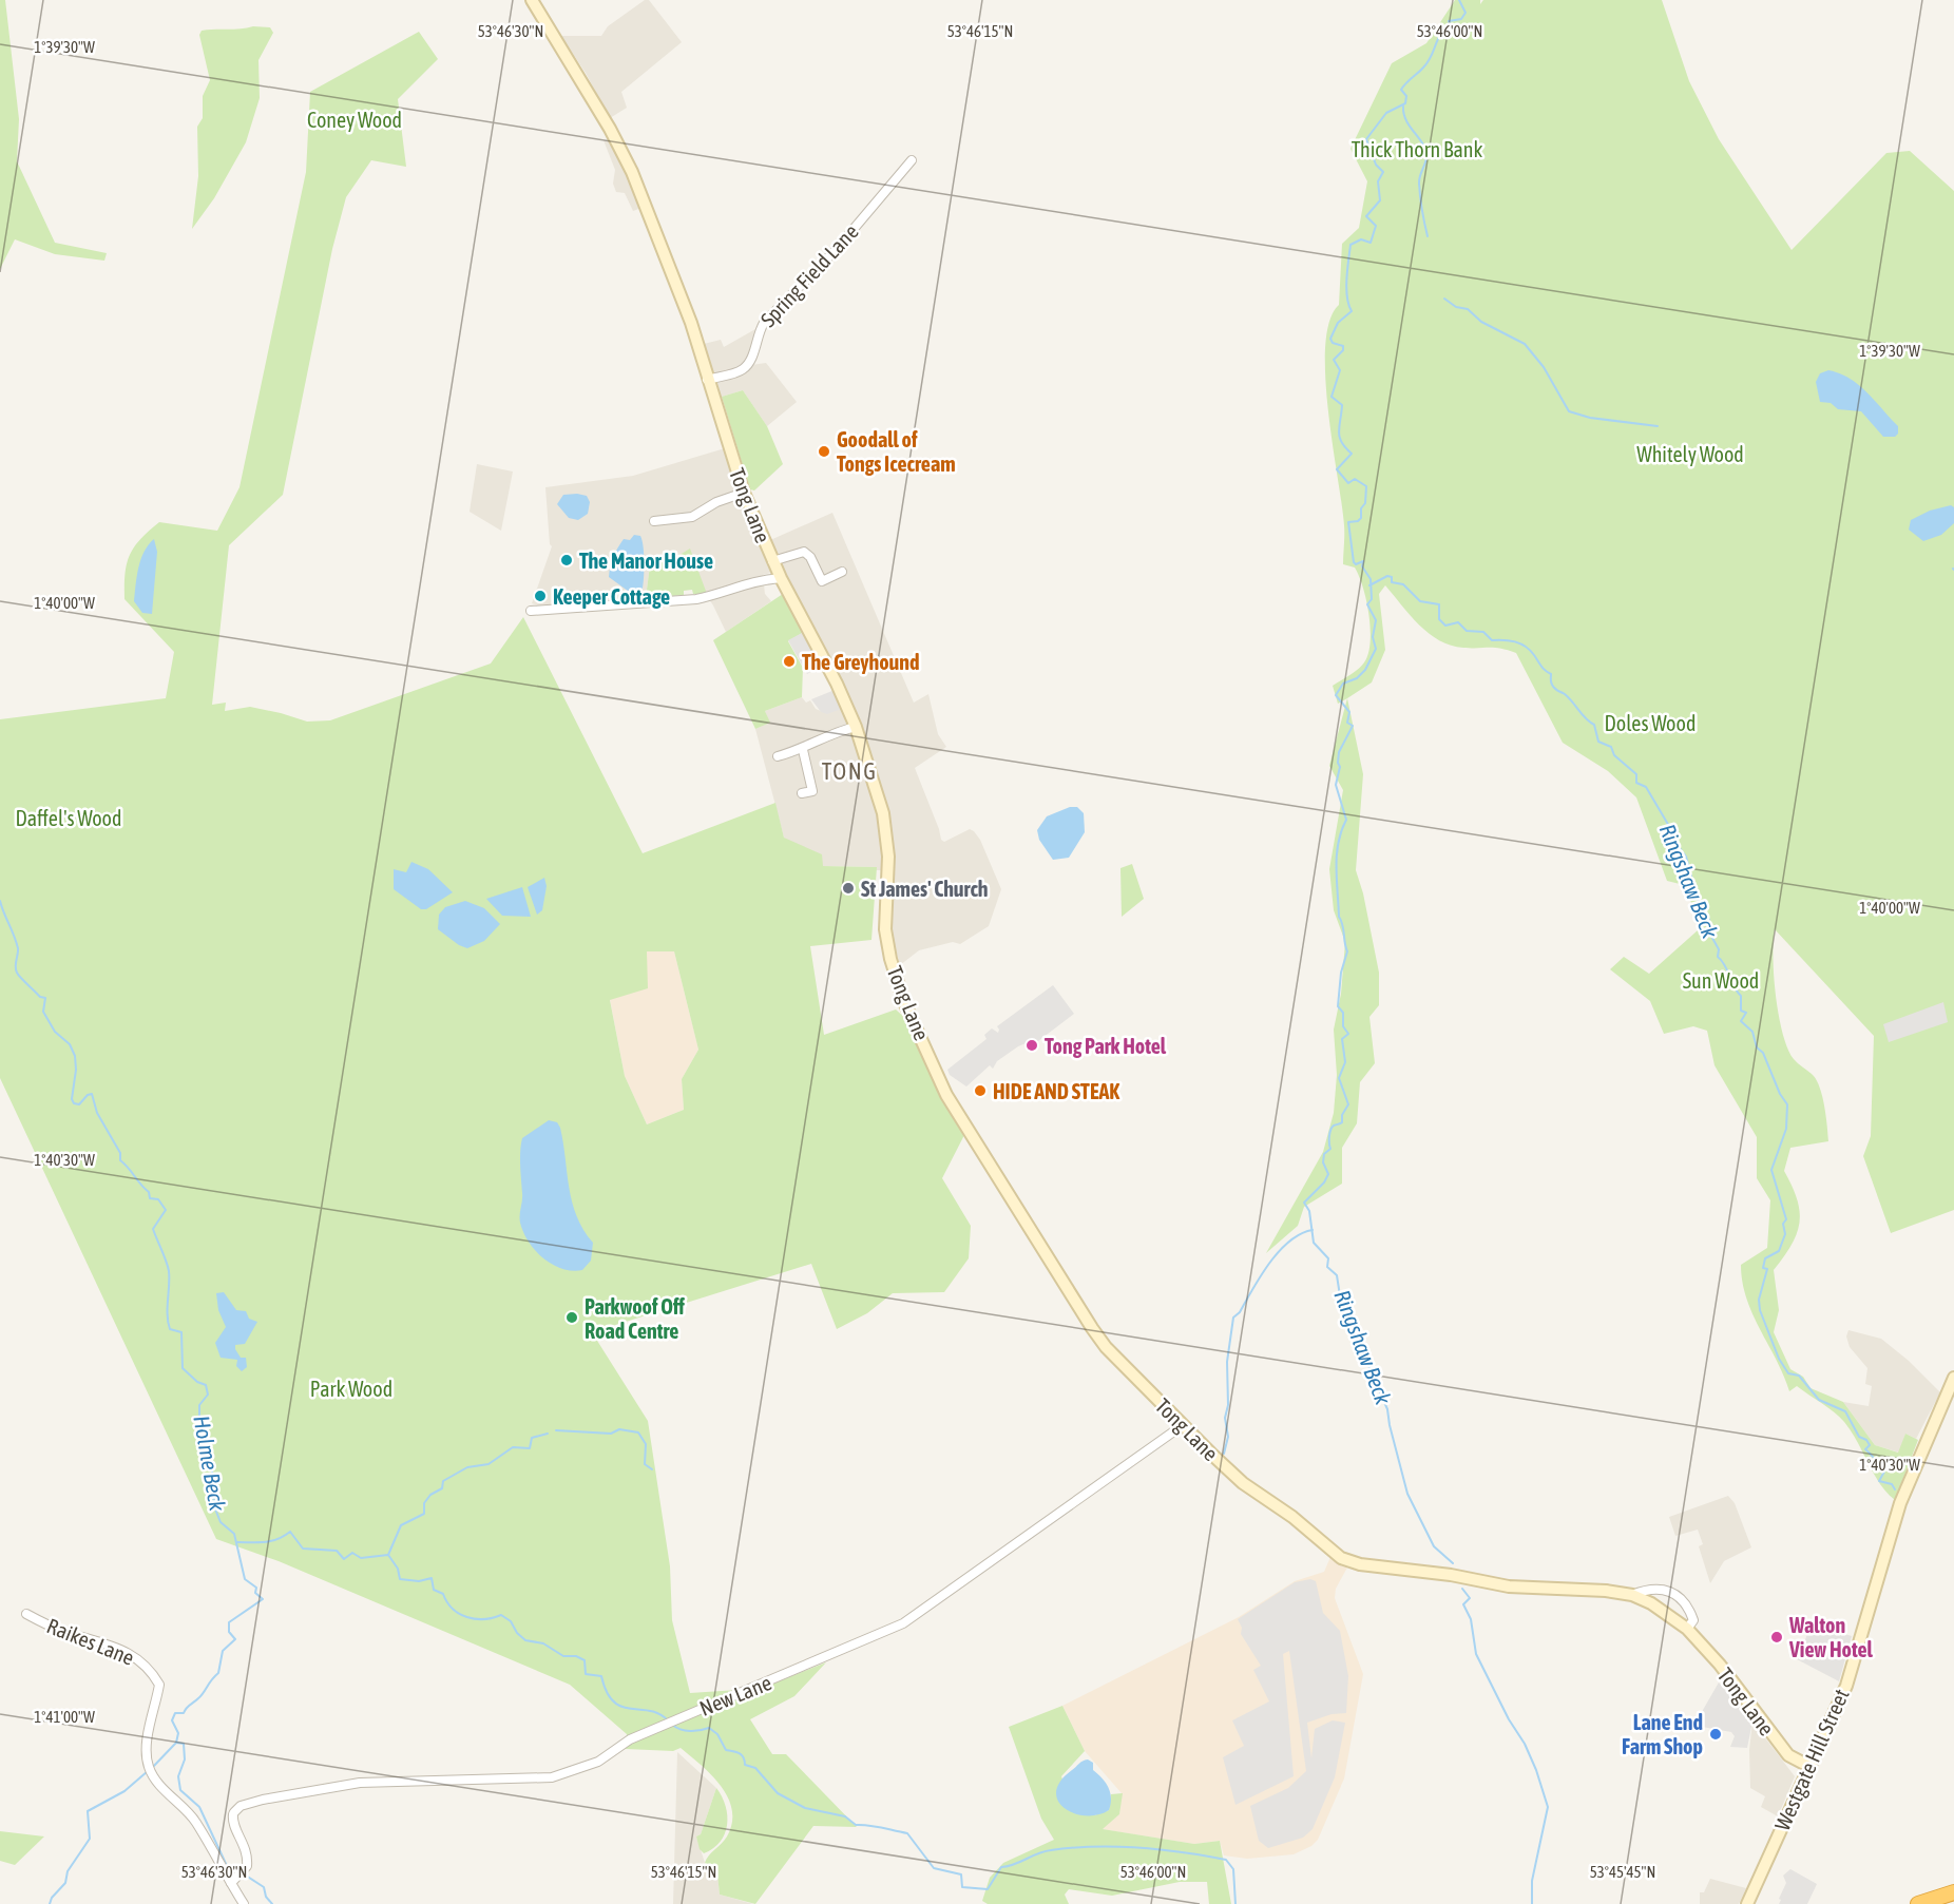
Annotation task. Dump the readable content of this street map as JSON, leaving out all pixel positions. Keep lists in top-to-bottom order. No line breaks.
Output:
{"streets":{"street":["Spring Field Lane","Tong Lane","Raikes Lane","New Lane","Westgate Hill Street"]},"crossings":[["Spring Field Lane","Tong Lane"],["Tong Lane","New Lane"],["Tong Lane","Westgate Hill Street"],["Raikes Lane","New Lane"]],"districts":["TONG"],"water":["Ringshaw Beck","Holme Beck"],"parks":["Coney Wood","Thick Thorn Bank","Whitely Wood","Doles Wood","Daffel's Wood","Sun Wood","Park Wood"],"places":["Goodall of Tongs Icecream","The Manor House","Keeper Cottage","The Greyhound","St James' Church","Tong Park Hotel","HIDE AND STEAK","Parkwoof Off Road Centre","Walton View Hotel","Lane End Farm Shop"],"coordinates":["53°46'30\"N","53°46'15\"N","53°46'00\"N","1°39'30\"W","1°40'00\"W","1°40'30\"W","1°41'00\"W","53°45'45\"N"]}
